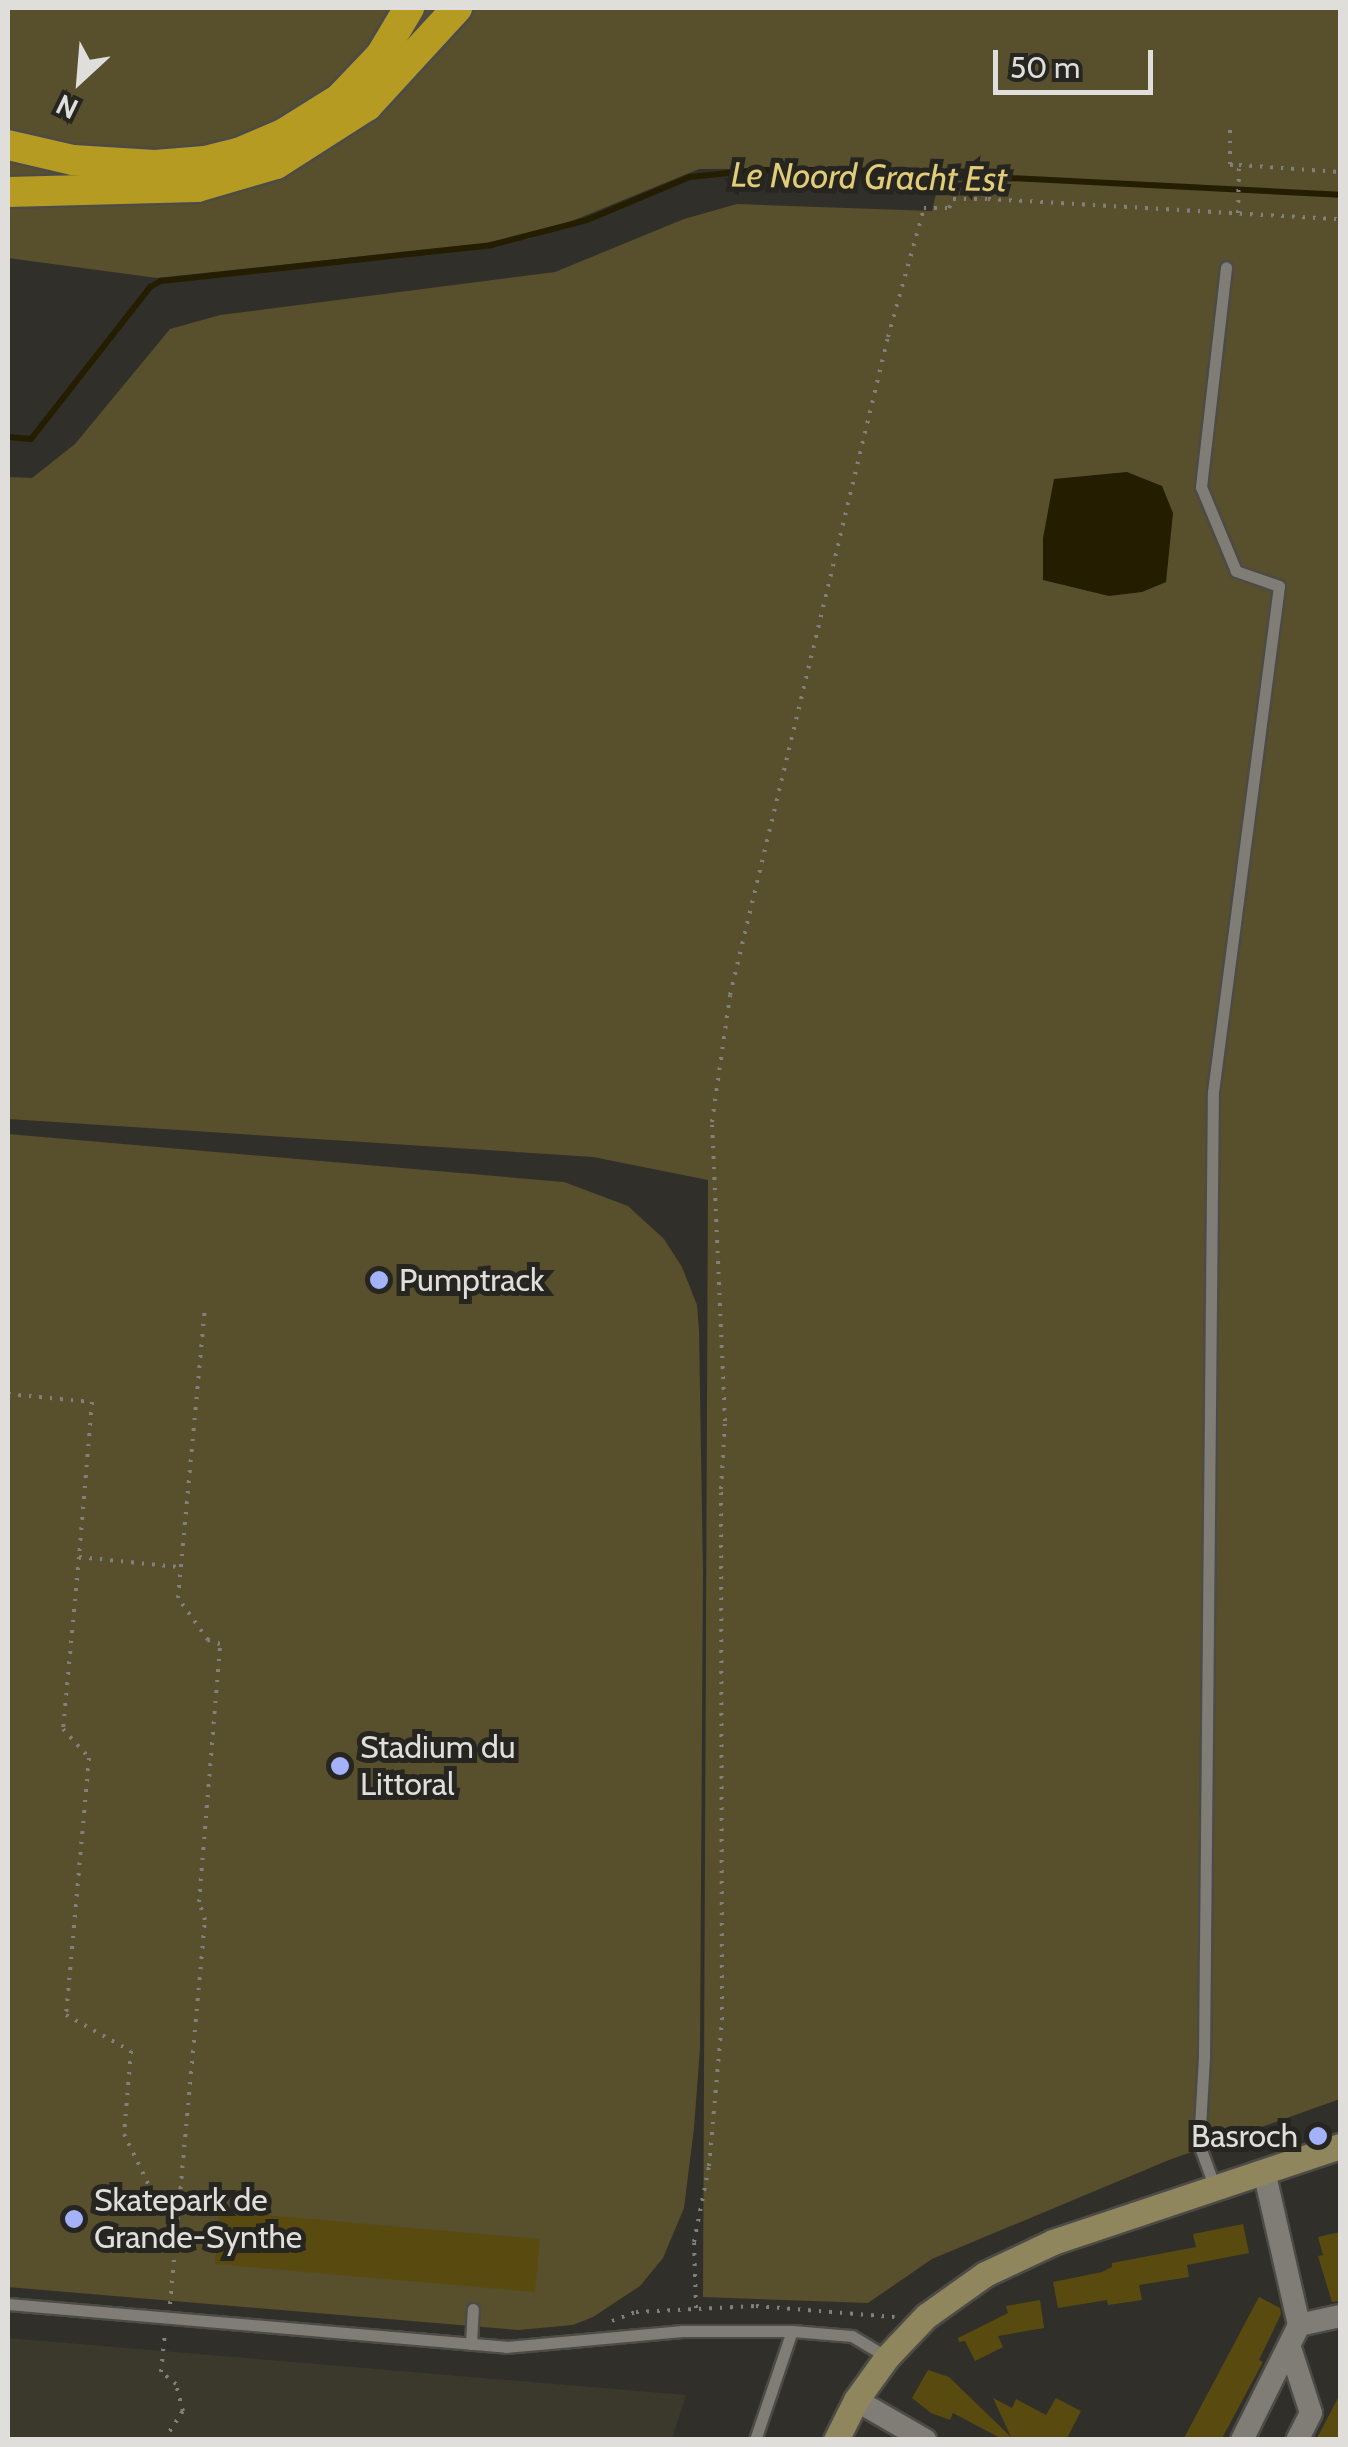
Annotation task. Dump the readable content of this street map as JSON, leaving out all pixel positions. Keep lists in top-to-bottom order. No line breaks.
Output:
{"water":["Le Noord Gracht Est"],"places":["Pumptrack","Stadium du Littoral","Basroch","Skatepark de Grande-Synthe"],"scale_bar":"50 m","north":"bottom left"}
